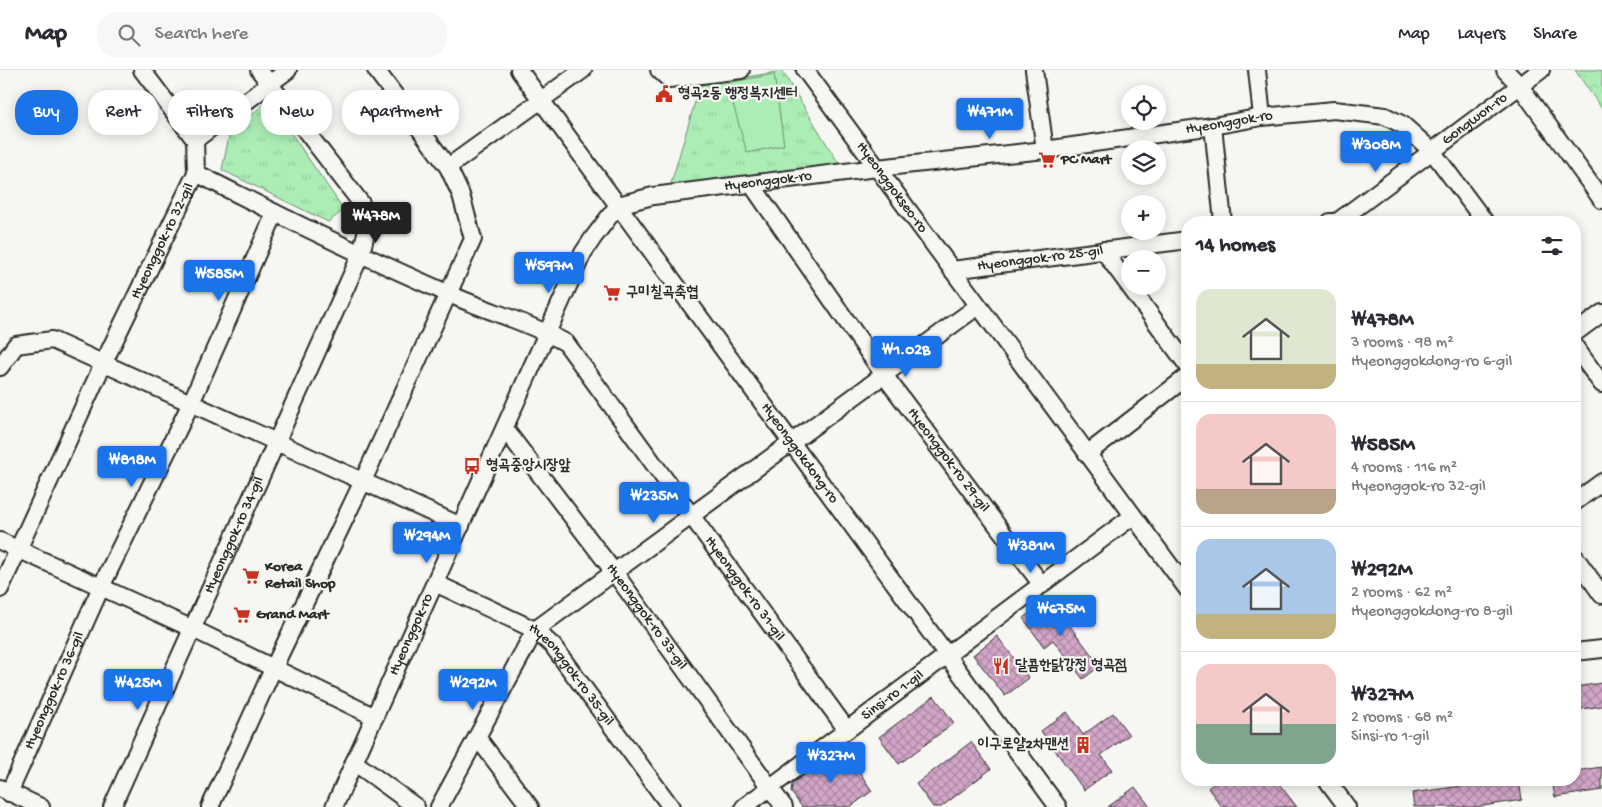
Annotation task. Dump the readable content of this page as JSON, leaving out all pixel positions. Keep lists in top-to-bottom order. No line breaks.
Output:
{"streets":{"street":["Gongwon-ro","Hyeonggok-ro","Hyeonggokseo-ro","Hyeonggok-ro 32-gil","Hyeonggok-ro 25-gil","Hyeonggokdong-ro","Hyeonggok-ro 29-gil","Hyeonggok-ro 34-gil","Hyeonggok-ro 31-gil","Hyeonggok-ro 33-gil","Hyeonggok-ro 35-gil","Hyeonggok-ro 36-gil","Sinsi-ro 1-gil"]},"crossings":[["Gongwon-ro","Hyeonggok-ro"],["Hyeonggok-ro","Hyeonggokseo-ro"],["Hyeonggok-ro","Hyeonggok-ro 32-gil"],["Hyeonggok-ro","Hyeonggokdong-ro"],["Hyeonggok-ro","Hyeonggok-ro 29-gil"],["Hyeonggok-ro","Hyeonggok-ro 31-gil"],["Hyeonggok-ro","Hyeonggok-ro 33-gil"],["Hyeonggok-ro","Hyeonggok-ro 35-gil"],["Hyeonggokseo-ro","Hyeonggok-ro 25-gil"],["Hyeonggok-ro 32-gil","Hyeonggok-ro 31-gil"],["Hyeonggokdong-ro","Sinsi-ro 1-gil"],["Hyeonggok-ro 31-gil","Sinsi-ro 1-gil"],["Hyeonggok-ro 33-gil","Sinsi-ro 1-gil"]],"places":{"public building":["형곡2동 행정복지센터"],"supermarket":["PC Mart","구미칠곡축협","Korea Retail Shop","Grand Mart"],"bus stop":["형곡중앙시장앞"],"restaurant":["달콤한닭강정 형곡점"],"building":["이구로얄2차맨션"]},"page":{"header":"Map","search":"Search here","nav":["Map","Layers","Share"],"map_buttons":["+","−"],"chip":["Buy","Rent","Filters","New","Apartment"],"price":["₩471M","₩308M","₩478M","₩597M","₩585M","₩1.02B","₩818M","₩235M","₩294M","₩381M","₩675M","₩425M","₩292M","₩327M"],"heading":"14 homes","list":[{"name":"₩478M","note":"3 rooms · 98 m² · Hyeonggokdong-ro 6-gil"},{"name":"₩585M","note":"4 rooms · 116 m² · Hyeonggok-ro 32-gil"},{"name":"₩292M","note":"2 rooms · 62 m² · Hyeonggokdong-ro 8-gil"},{"name":"₩327M","note":"2 rooms · 68 m² · Sinsi-ro 1-gil"}]}}
